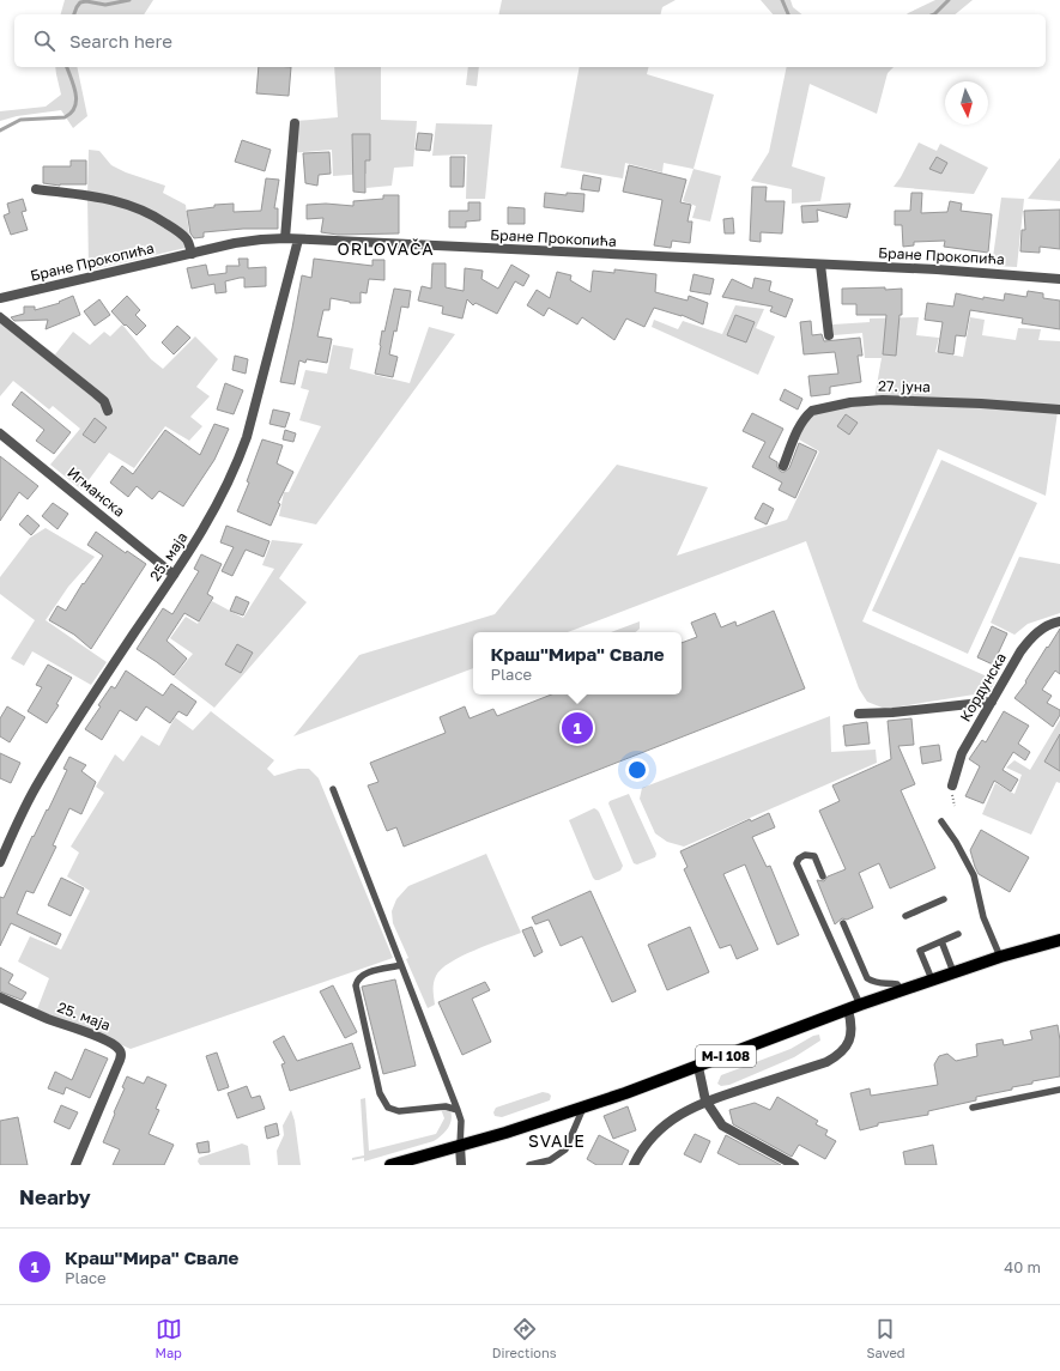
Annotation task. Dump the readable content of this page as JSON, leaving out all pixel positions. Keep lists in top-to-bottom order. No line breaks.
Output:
{"streets":{"main road":["M-I 108"],"street":["Бране Прокопића","27. јуна","Игманска","25. маја","Кордунска"]},"crossings":[["Бране Прокопића","25. маја"],["Игманска","25. маја"]],"districts":["ORLOVAČA","SVALE"],"north":"bottom","page":{"search":"Search here","popup":["Краш\"Мира\" Свале","Place"],"pins":"1","heading":"Nearby","list":[{"mark":"1","name":"Краш\"Мира\" Свале","note":"Place","value":"40 m"}],"nav":["Map","Directions","Saved"]}}
